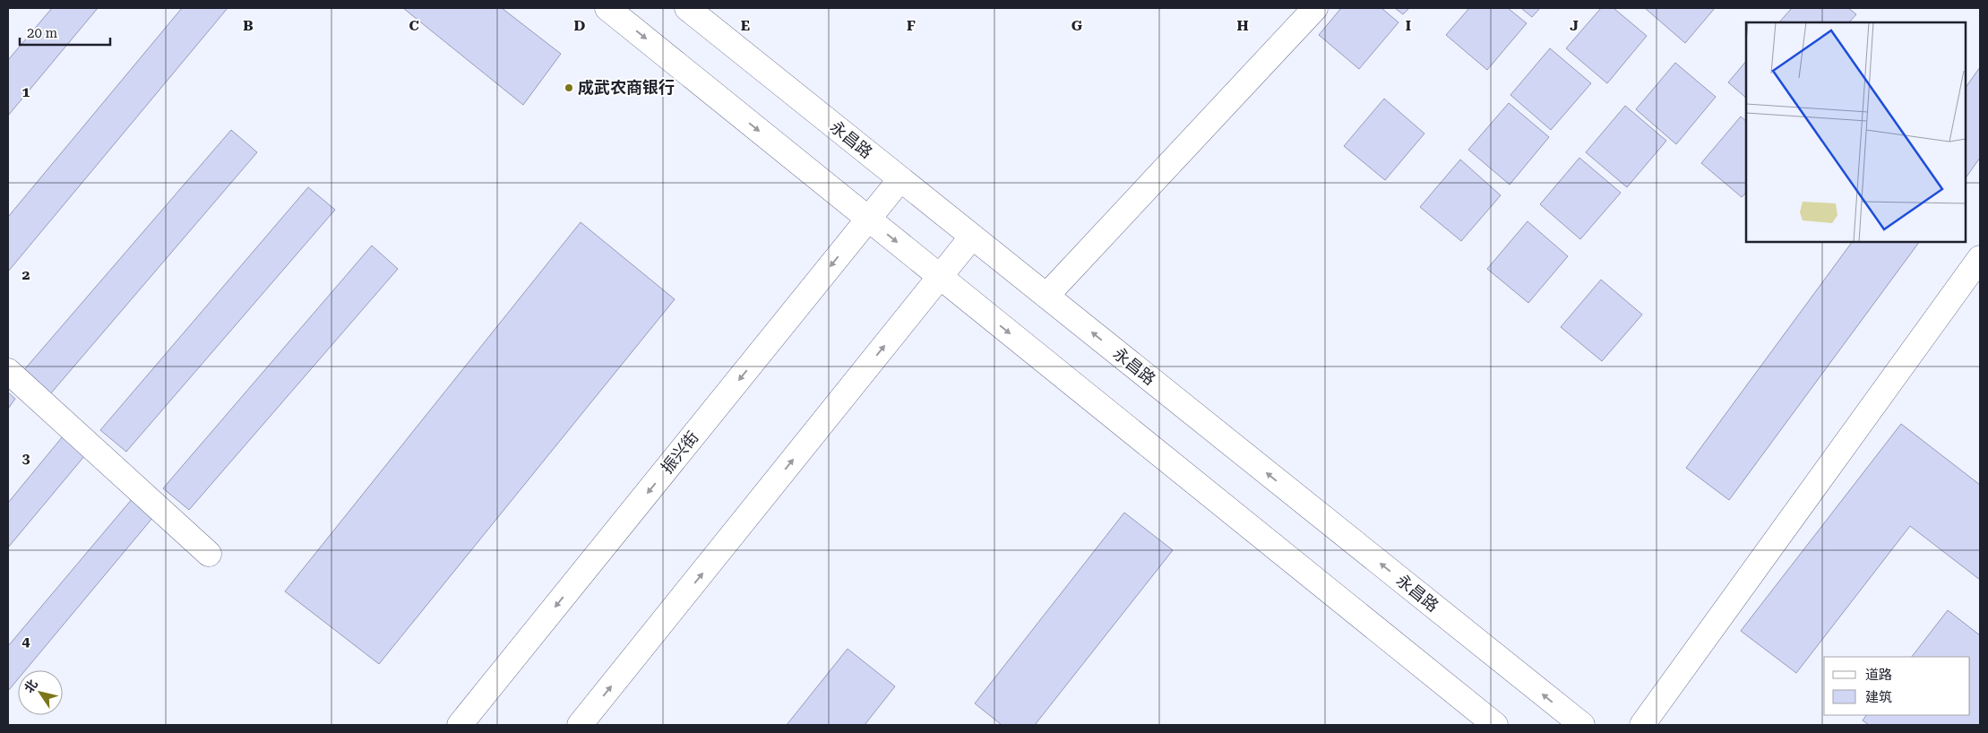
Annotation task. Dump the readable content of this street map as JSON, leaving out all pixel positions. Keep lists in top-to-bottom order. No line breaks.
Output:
{"streets":{"street":["永昌路","振兴街"]},"crossings":[["永昌路","振兴街"]],"places":["成武农商银行"],"legend":["道路","建筑"],"scale_bar":"20 m","north":"top left","grid":{"columns":["B","C","D","E","F","G","H","I","J"],"rows":["1","2","3","4"]}}
